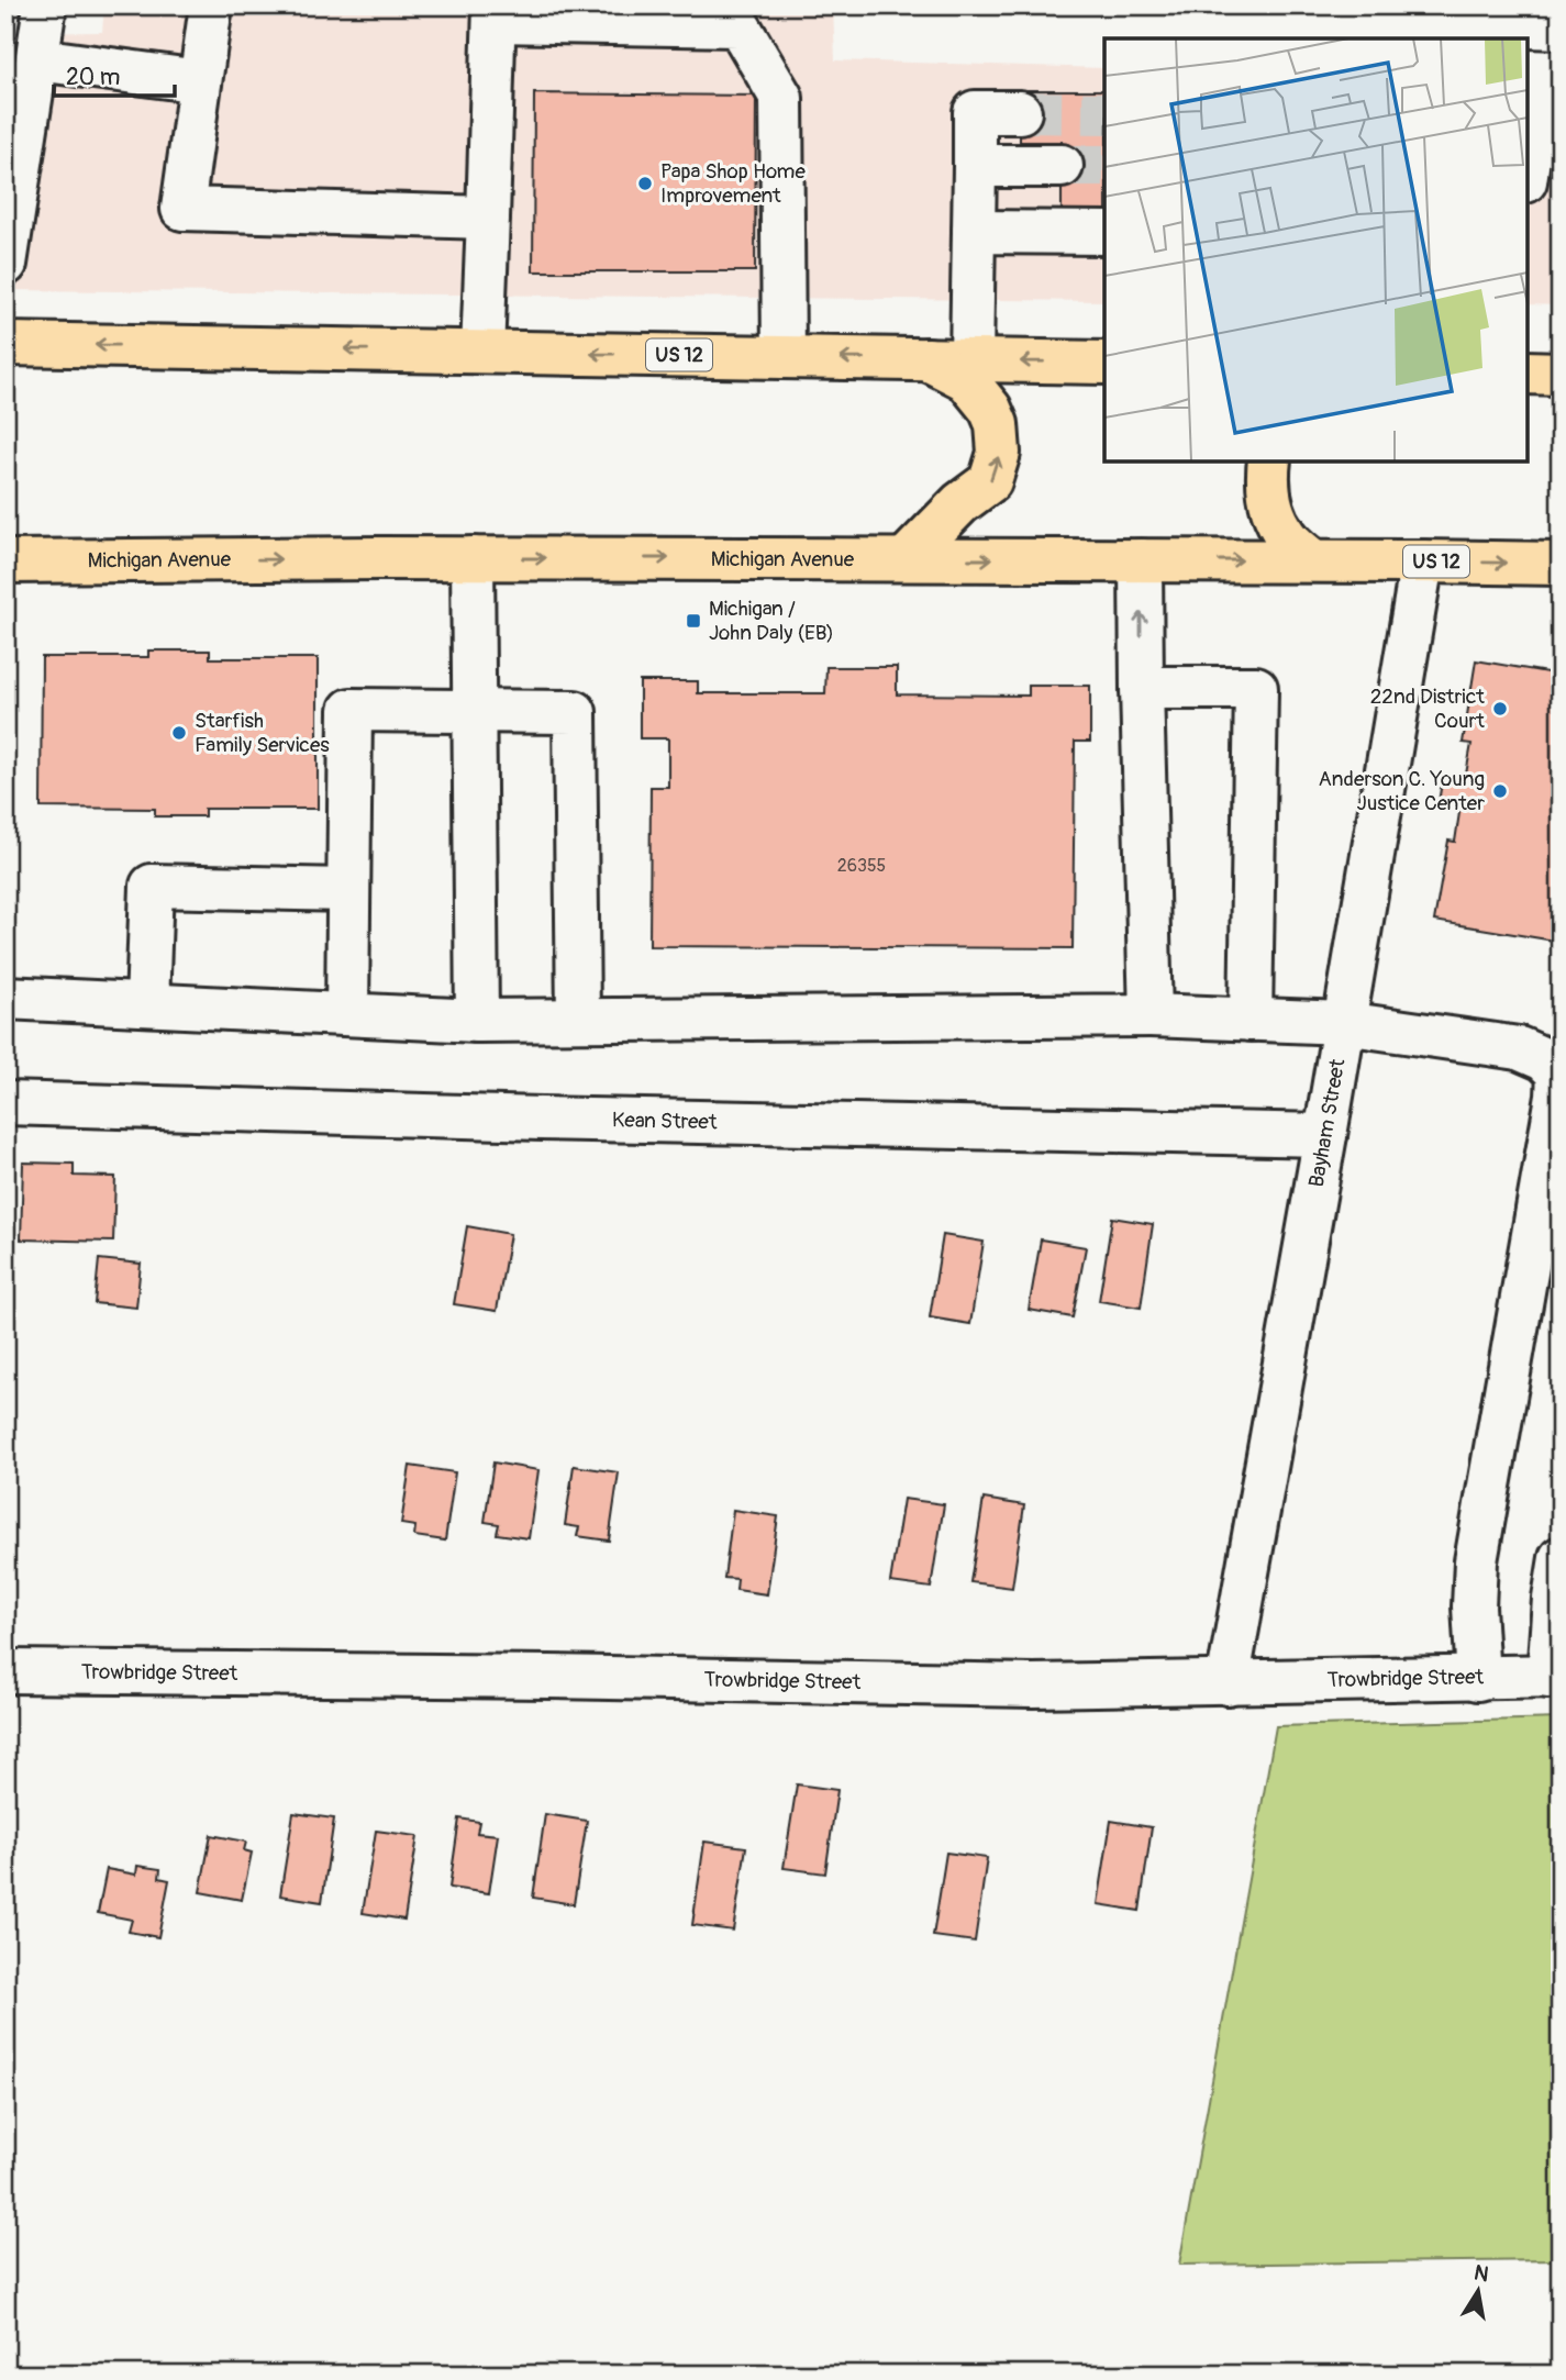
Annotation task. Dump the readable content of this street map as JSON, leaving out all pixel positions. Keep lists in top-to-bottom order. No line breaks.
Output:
{"streets":{"main road":["US 12","Michigan Avenue"],"street":["Kean Street","Bayham Street","Trowbridge Street"]},"crossings":[["Michigan Avenue","Bayham Street"],["Kean Street","Bayham Street"],["Bayham Street","Trowbridge Street"]],"places":{"other":["Papa Shop Home Improvement","22nd District Court","Starfish Family Services","Anderson C. Young Justice Center"],"transit":["Michigan / John Daly (EB)"]},"house_numbers":["26355"],"scale_bar":"20 m","north":"top"}
